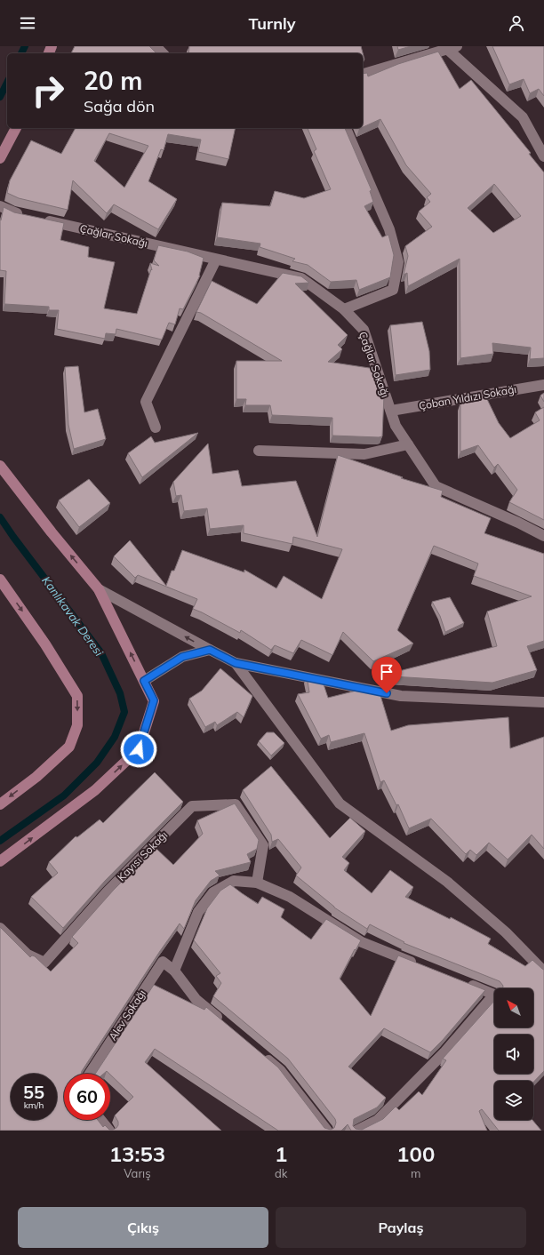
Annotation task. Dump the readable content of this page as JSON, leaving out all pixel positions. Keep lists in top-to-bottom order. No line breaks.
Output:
{"streets":{"street":["Çağlar Sokağı","Çoban Yıldızı Sokağı","Kayısı Sokağı","Alev Sokağı"]},"crossings":[["Çağlar Sokağı","Çoban Yıldızı Sokağı"]],"water":["Kanlıkavak Deresi"],"north":"top left","page":{"header":"Turnly","turn":["20 m","Sağa dön"],"speed":"55 km/h","limit":"60","eta":["13:53","Varış","1","dk","100","m"],"buttons":["Çıkış","Paylaş"]}}
